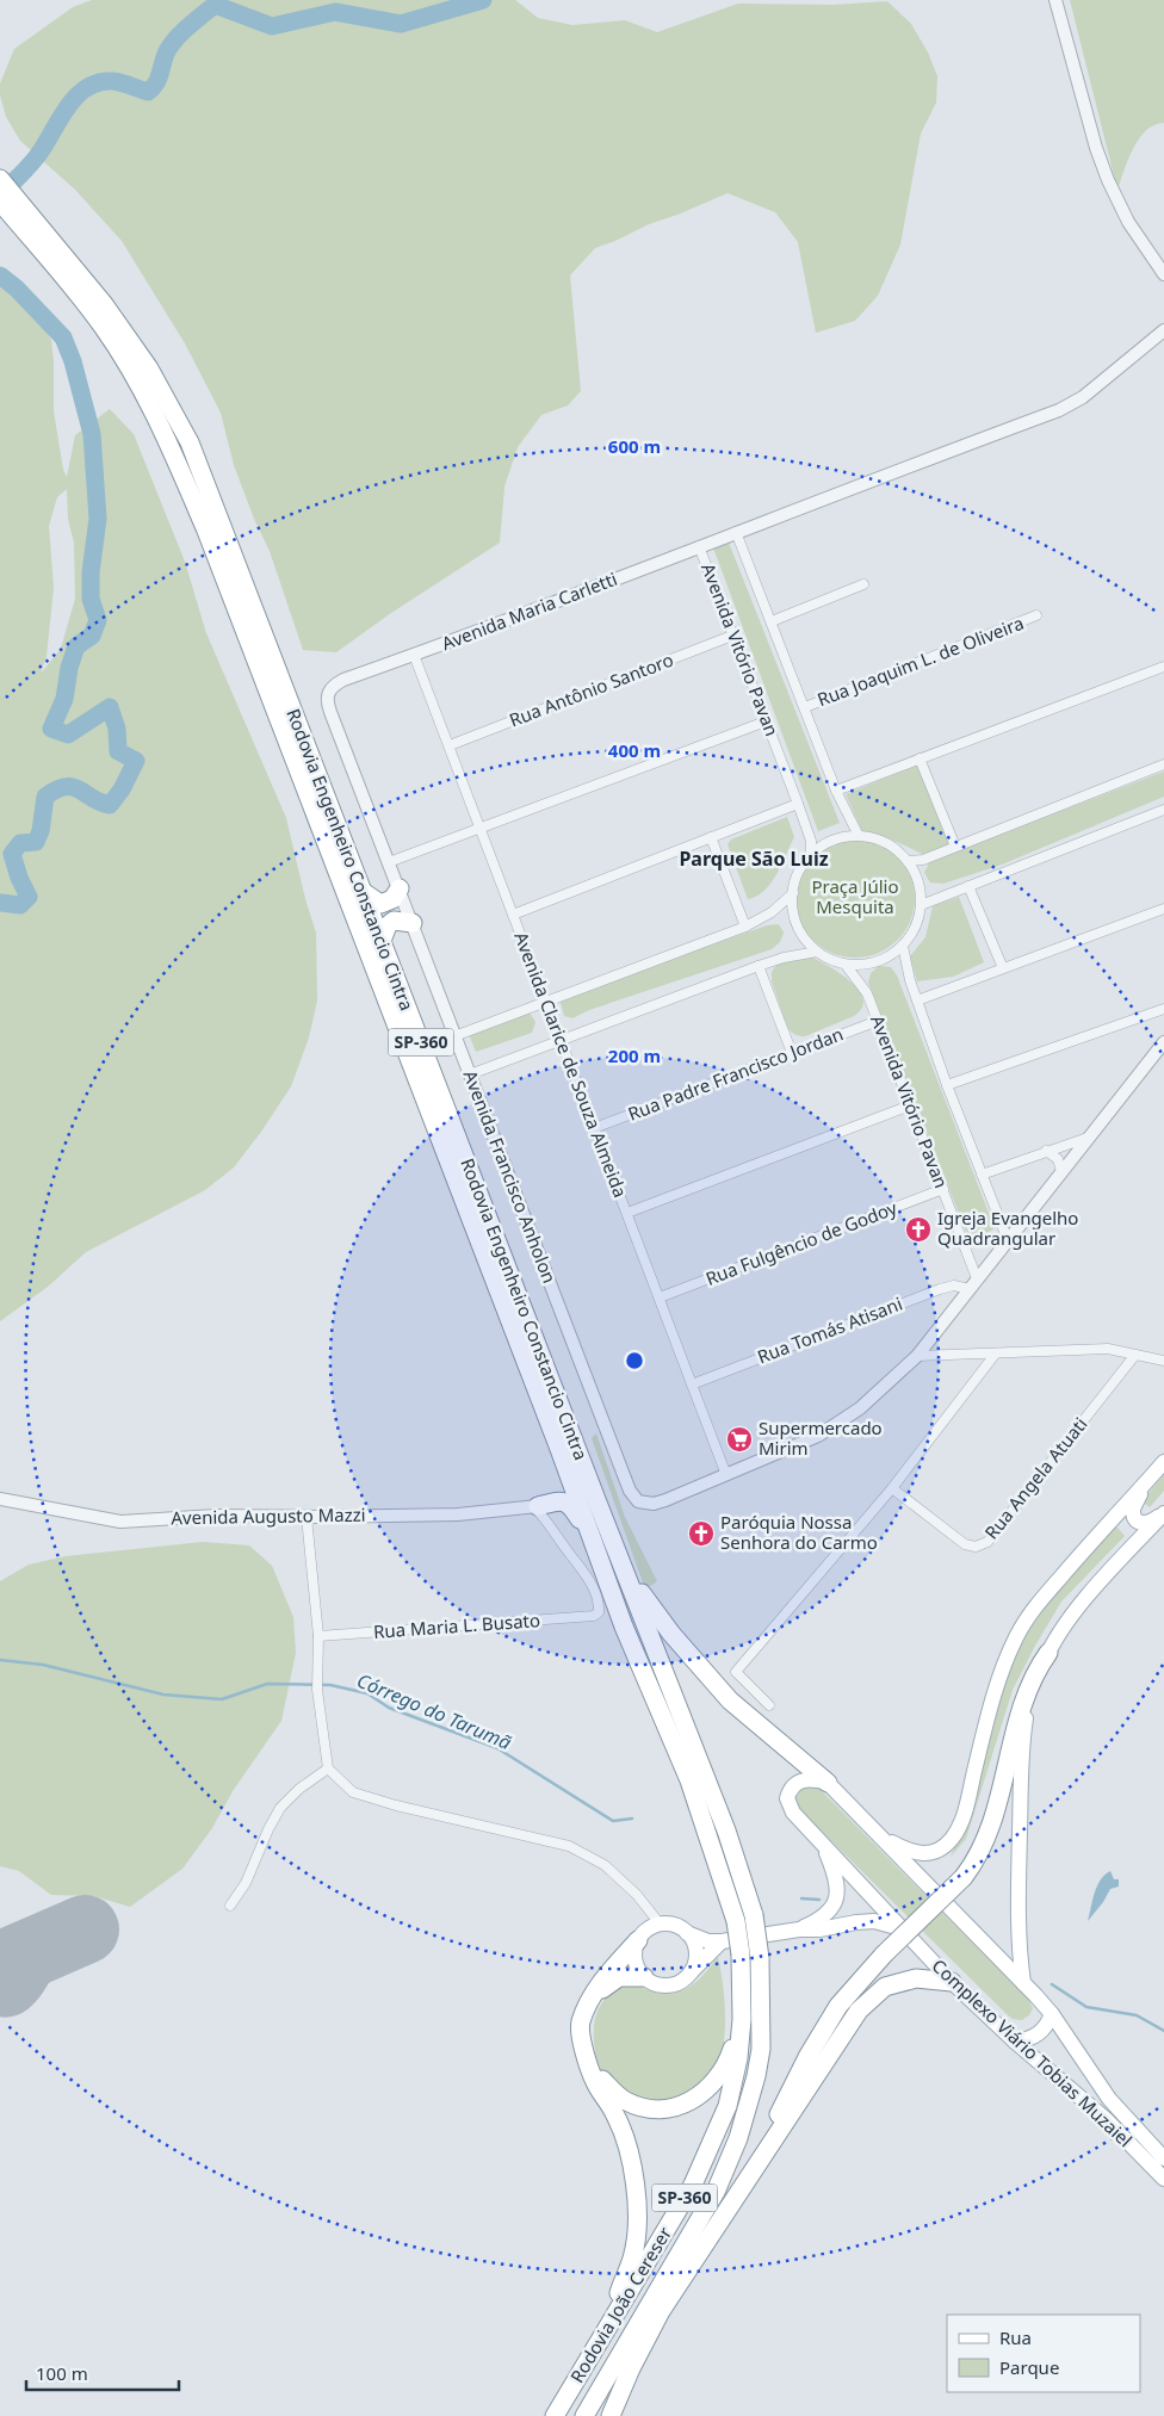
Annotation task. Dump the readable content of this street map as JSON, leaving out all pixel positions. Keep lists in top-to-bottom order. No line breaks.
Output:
{"streets":{"highway":["Rodovia Engenheiro Constancio Cintra","SP-360","Rodovia João Cereser"],"main road":["Complexo Viário Tobias Muzaiel"],"street":["Avenida Maria Carletti","Avenida Vitório Pavan","Rua Joaquim L. de Oliveira","Rua Antônio Santoro","Avenida Clarice de Souza Almeida","Rua Padre Francisco Jordan","Avenida Francisco Anholon","Rua Fulgêncio de Godoy","Rua Tomás Atisani","Rua Angela Atuati","Avenida Augusto Mazzi","Rua Maria L. Busato"]},"crossings":[["Avenida Maria Carletti","Avenida Vitório Pavan"],["Avenida Maria Carletti","Avenida Clarice de Souza Almeida"],["Avenida Maria Carletti","Avenida Francisco Anholon"],["Avenida Vitório Pavan","Rua Antônio Santoro"],["Avenida Vitório Pavan","Rua Padre Francisco Jordan"],["Avenida Vitório Pavan","Rua Fulgêncio de Godoy"],["Rua Antônio Santoro","Avenida Clarice de Souza Almeida"],["Rodovia Engenheiro Constancio Cintra","Rodovia João Cereser"],["Avenida Clarice de Souza Almeida","Rua Padre Francisco Jordan"],["Avenida Clarice de Souza Almeida","Avenida Francisco Anholon"],["Avenida Clarice de Souza Almeida","Rua Fulgêncio de Godoy"],["Avenida Clarice de Souza Almeida","Rua Tomás Atisani"],["Avenida Augusto Mazzi","Rua Maria L. Busato"]],"districts":["Parque São Luiz"],"water":["Córrego do Tarumã"],"parks":["Praça Júlio Mesquita"],"places":{"church":["Igreja Evangelho Quadrangular","Paróquia Nossa Senhora do Carmo"],"supermarket":["Supermercado Mirim"]},"legend":["Rua","Parque"],"scale_bar":"100 m","rings":["600 m","400 m","200 m"]}
